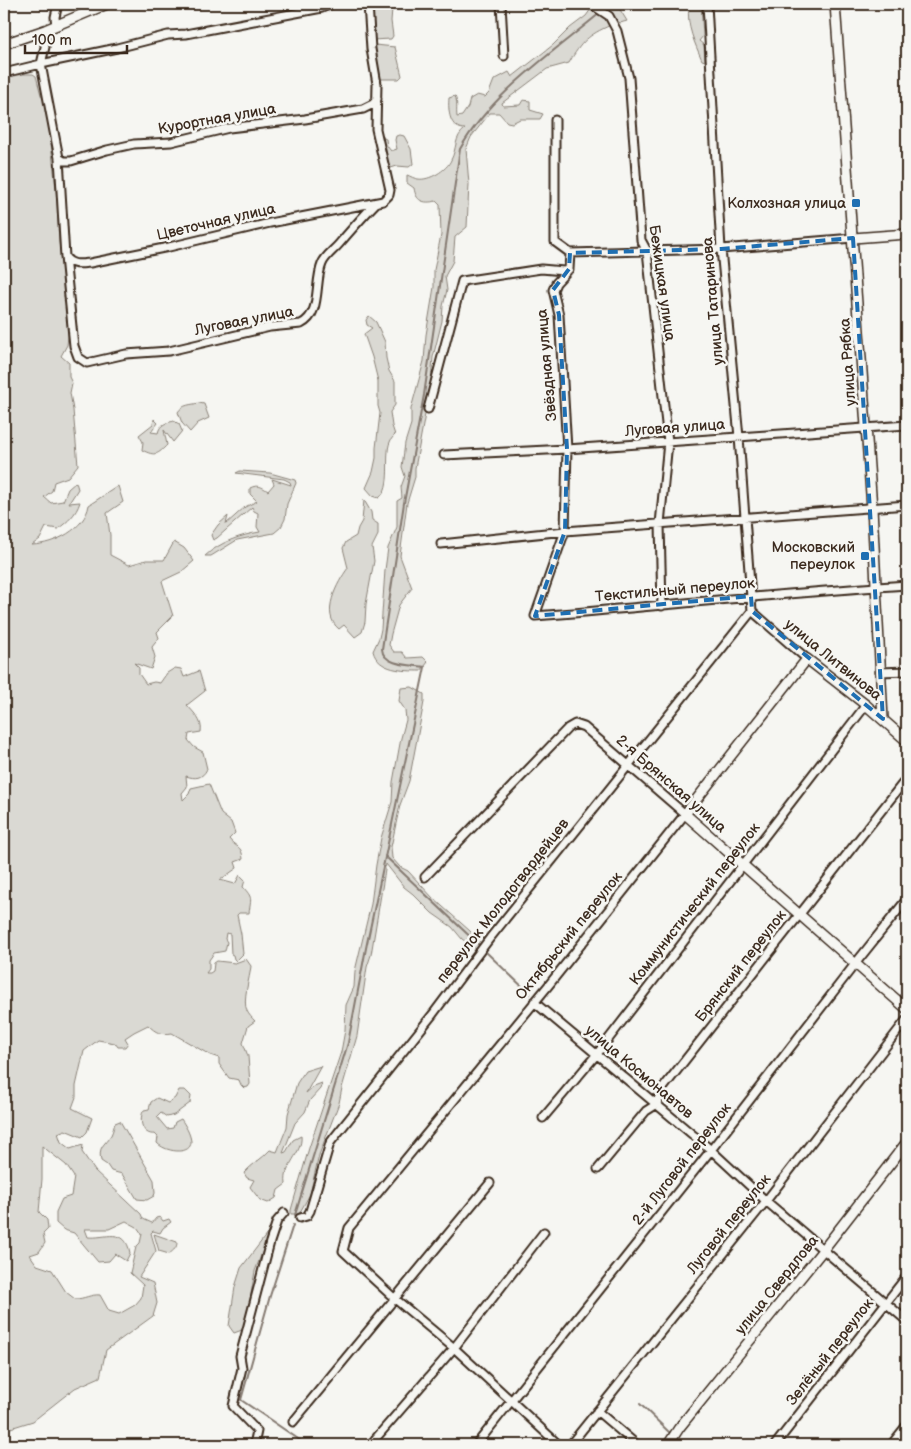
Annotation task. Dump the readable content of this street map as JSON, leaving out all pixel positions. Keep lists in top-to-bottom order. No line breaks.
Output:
{"streets":{"street":["Курортная улица","Цветочная улица","Бежицкая улица","улица Татаринова","Луговая улица","улица Рябка","Звёздная улица","Текстильный переулок","улица Литвинова","2-я Брянская улица","переулок Молодогвардейцев","Коммунистический переулок","Октябрьский переулок","Брянский переулок","улица Космонавтов","2-й Луговой переулок","Луговой переулок","улица Свердлова","Зелёный переулок"]},"crossings":[["Курортная улица","Луговая улица"],["Цветочная улица","Луговая улица"],["Бежицкая улица","Луговая улица"],["Бежицкая улица","Текстильный переулок"],["улица Татаринова","Луговая улица"],["улица Татаринова","Текстильный переулок"],["Луговая улица","улица Рябка"],["Луговая улица","Звёздная улица"],["улица Рябка","Текстильный переулок"],["улица Рябка","улица Литвинова"],["Звёздная улица","Текстильный переулок"],["улица Литвинова","переулок Молодогвардейцев"],["улица Литвинова","Коммунистический переулок"],["улица Литвинова","Октябрьский переулок"],["2-я Брянская улица","переулок Молодогвардейцев"],["2-я Брянская улица","Коммунистический переулок"],["2-я Брянская улица","Октябрьский переулок"],["2-я Брянская улица","Брянский переулок"],["2-я Брянская улица","2-й Луговой переулок"],["Коммунистический переулок","улица Космонавтов"],["Октябрьский переулок","улица Космонавтов"],["Брянский переулок","улица Космонавтов"],["улица Космонавтов","2-й Луговой переулок"],["улица Космонавтов","Луговой переулок"],["улица Космонавтов","улица Свердлова"],["улица Космонавтов","Зелёный переулок"]],"places":{"transit":["Колхозная улица","Московский переулок"]},"scale_bar":"100 m"}
